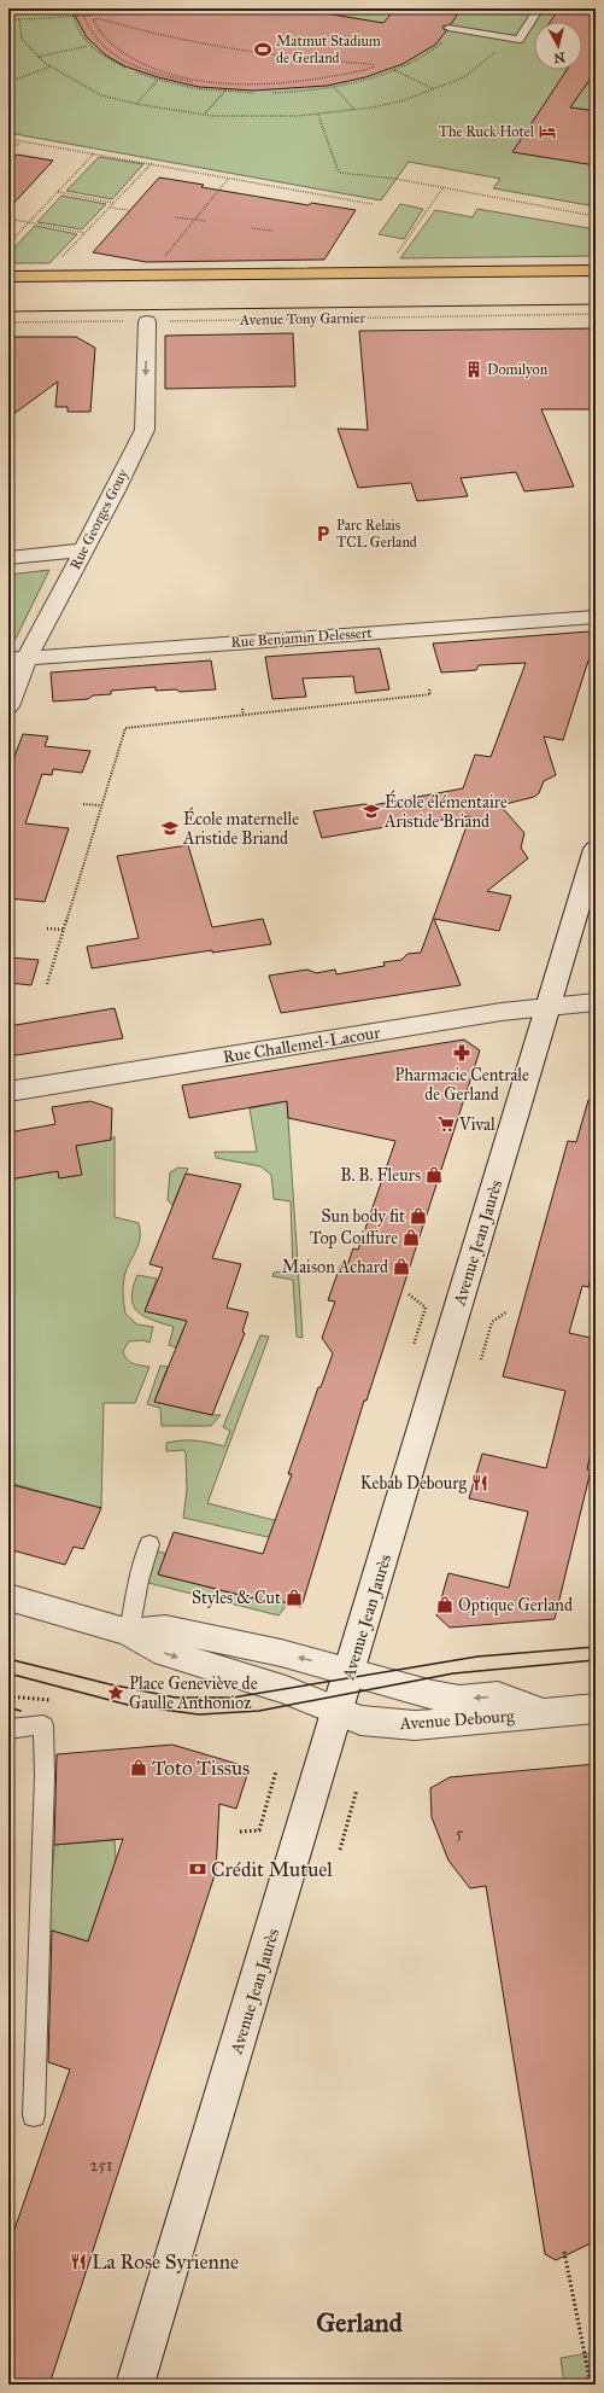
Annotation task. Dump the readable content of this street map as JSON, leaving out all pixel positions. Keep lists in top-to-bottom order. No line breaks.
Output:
{"streets":{"street":["Rue Georges Gouy","Rue Benjamin Delessert","Rue Challemel-Lacour","Avenue Jean Jaurès","Avenue Debourg"],"path":["Avenue Tony Garnier"]},"crossings":[["Avenue Tony Garnier","Rue Georges Gouy"],["Rue Georges Gouy","Rue Benjamin Delessert"],["Rue Challemel-Lacour","Avenue Jean Jaurès"],["Avenue Jean Jaurès","Avenue Debourg"]],"one_way":["Rue Georges Gouy"],"districts":["Gerland"],"places":{"sports":["Matmut Stadium de Gerland"],"hotel":["The Ruck Hotel"],"building":["Domilyon"],"parking":["Parc Relais TCL Gerland"],"school or university":["École élémentaire Aristide Briand","École maternelle Aristide Briand"],"pharmacy":["Pharmacie Centrale de Gerland"],"supermarket":["Vival"],"shop":["B. B. Fleurs","Sun body fit","Top Coiffure","Maison Achard","Styles & Cut","Optique Gerland","Toto Tissus"],"restaurant":["Kebab Debourg","La Rose Syrienne"],"place":["Place Geneviève de Gaulle Anthonioz"],"bank":["Crédit Mutuel"]},"house_numbers":["5","251"],"north":"bottom"}
